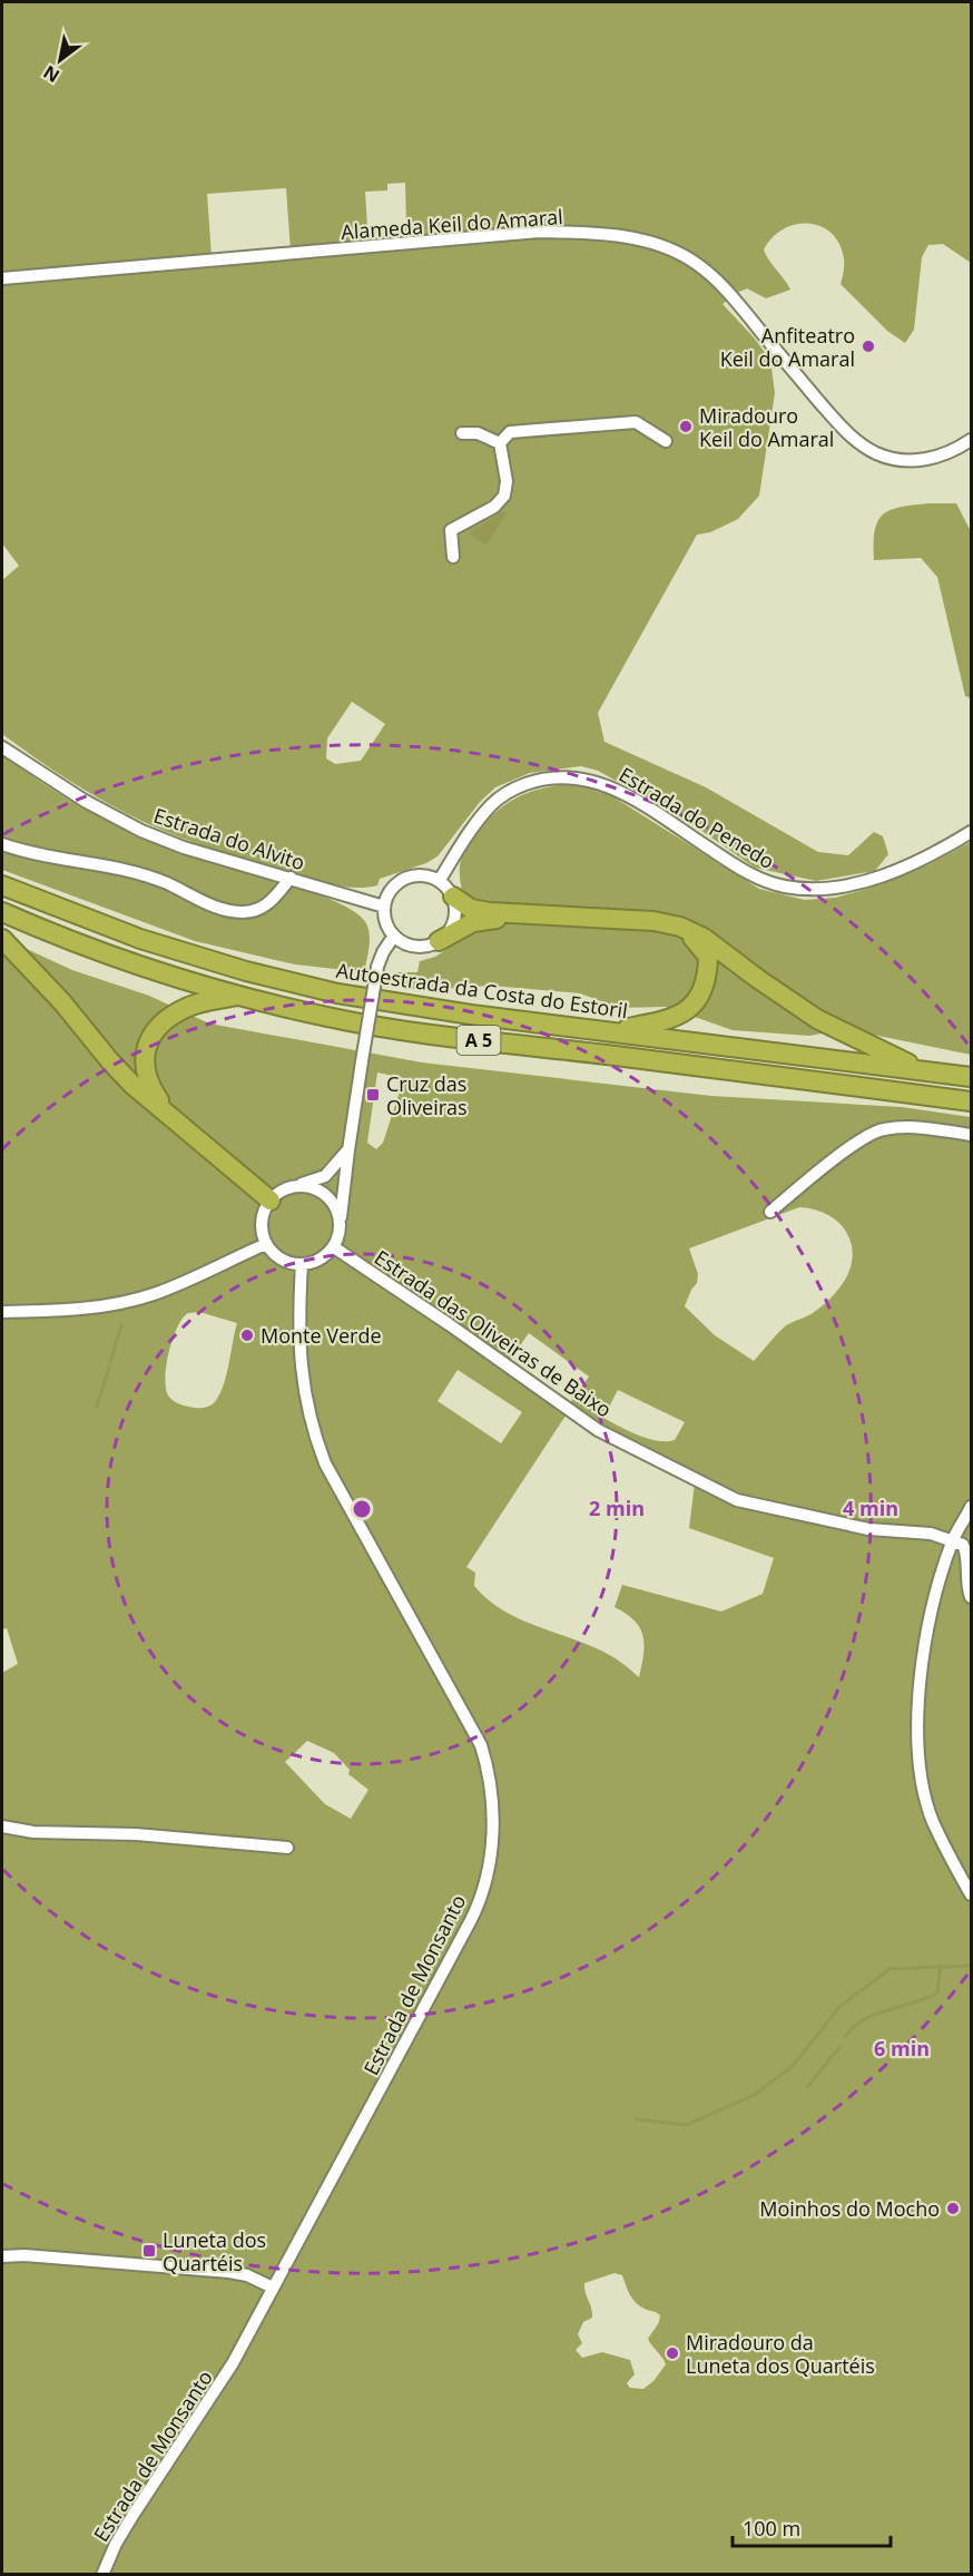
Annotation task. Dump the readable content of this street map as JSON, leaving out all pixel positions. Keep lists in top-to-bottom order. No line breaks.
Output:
{"streets":{"highway":["Autoestrada da Costa do Estoril","A 5"],"street":["Alameda Keil do Amaral","Estrada do Penedo","Estrada do Alvito","Estrada das Oliveiras de Baixo","Estrada de Monsanto"]},"crossings":[["Estrada do Penedo","Estrada do Alvito"],["Estrada das Oliveiras de Baixo","Estrada de Monsanto"]],"places":{"other":["Anfiteatro Keil do Amaral","Miradouro Keil do Amaral","Monte Verde","Moinhos do Mocho","Miradouro da Luneta dos Quartéis"],"transit":["Cruz das Oliveiras","Luneta dos Quartéis"]},"scale_bar":"100 m","north":"bottom left","rings":["2 min","4 min","6 min"]}
